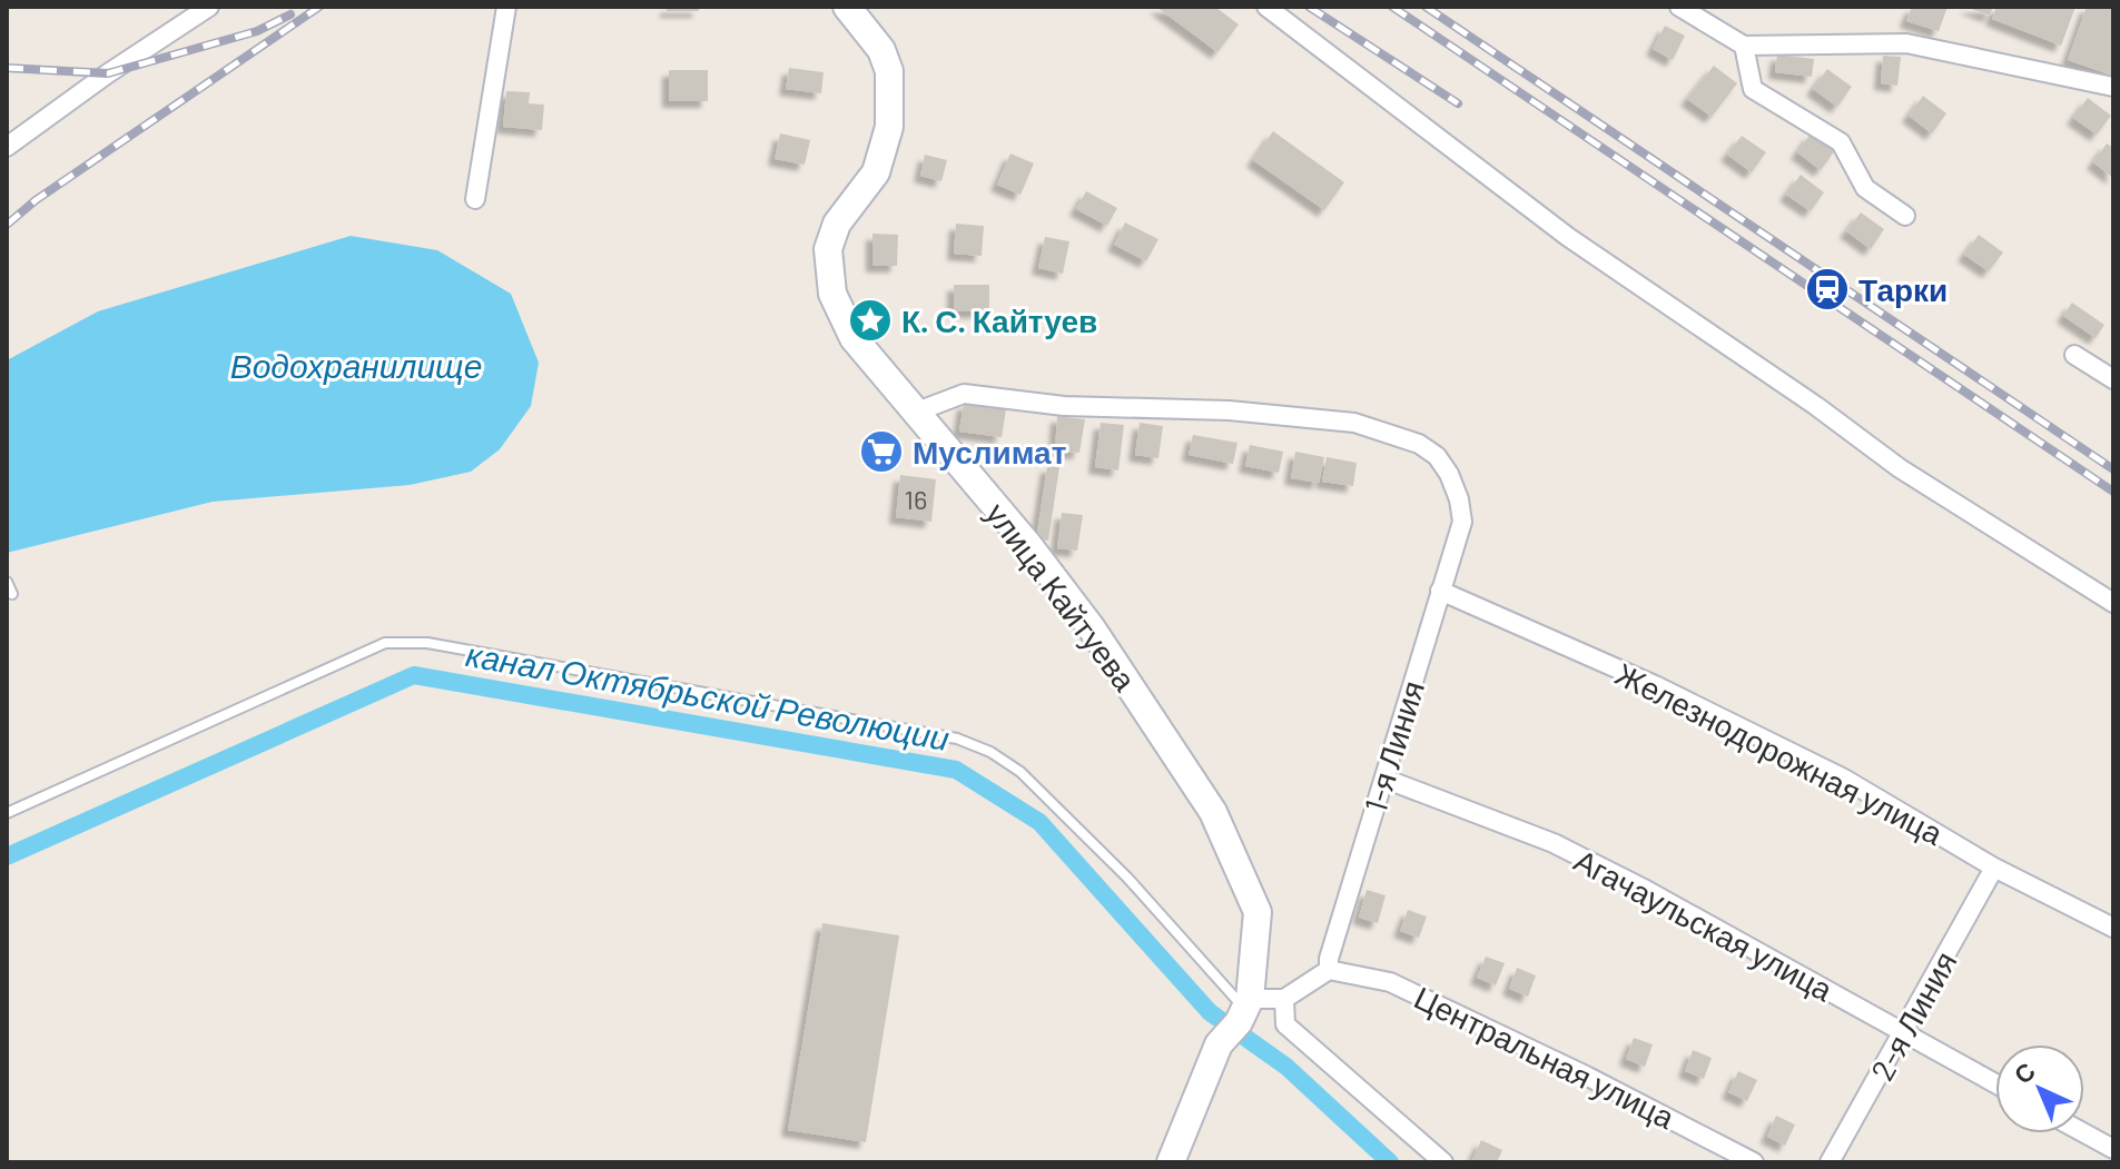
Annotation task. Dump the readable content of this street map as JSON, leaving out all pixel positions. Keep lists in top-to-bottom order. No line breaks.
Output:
{"streets":{"main road":["улица Кайтуева"],"street":["1-я Линия","Железнодорожная улица","Агачаульская улица","2-я Линия","Центральная улица"]},"crossings":[["улица Кайтуева","1-я Линия"],["1-я Линия","Железнодорожная улица"],["1-я Линия","Агачаульская улица"],["1-я Линия","Центральная улица"],["Железнодорожная улица","2-я Линия"],["Агачаульская улица","2-я Линия"]],"water":["Водохранилище","канал Октябрьской Революции"],"places":{"station":["Тарки"],"place":["К. С. Кайтуев"],"supermarket":["Муслимат"]},"house_numbers":["16"],"north":"top left"}
